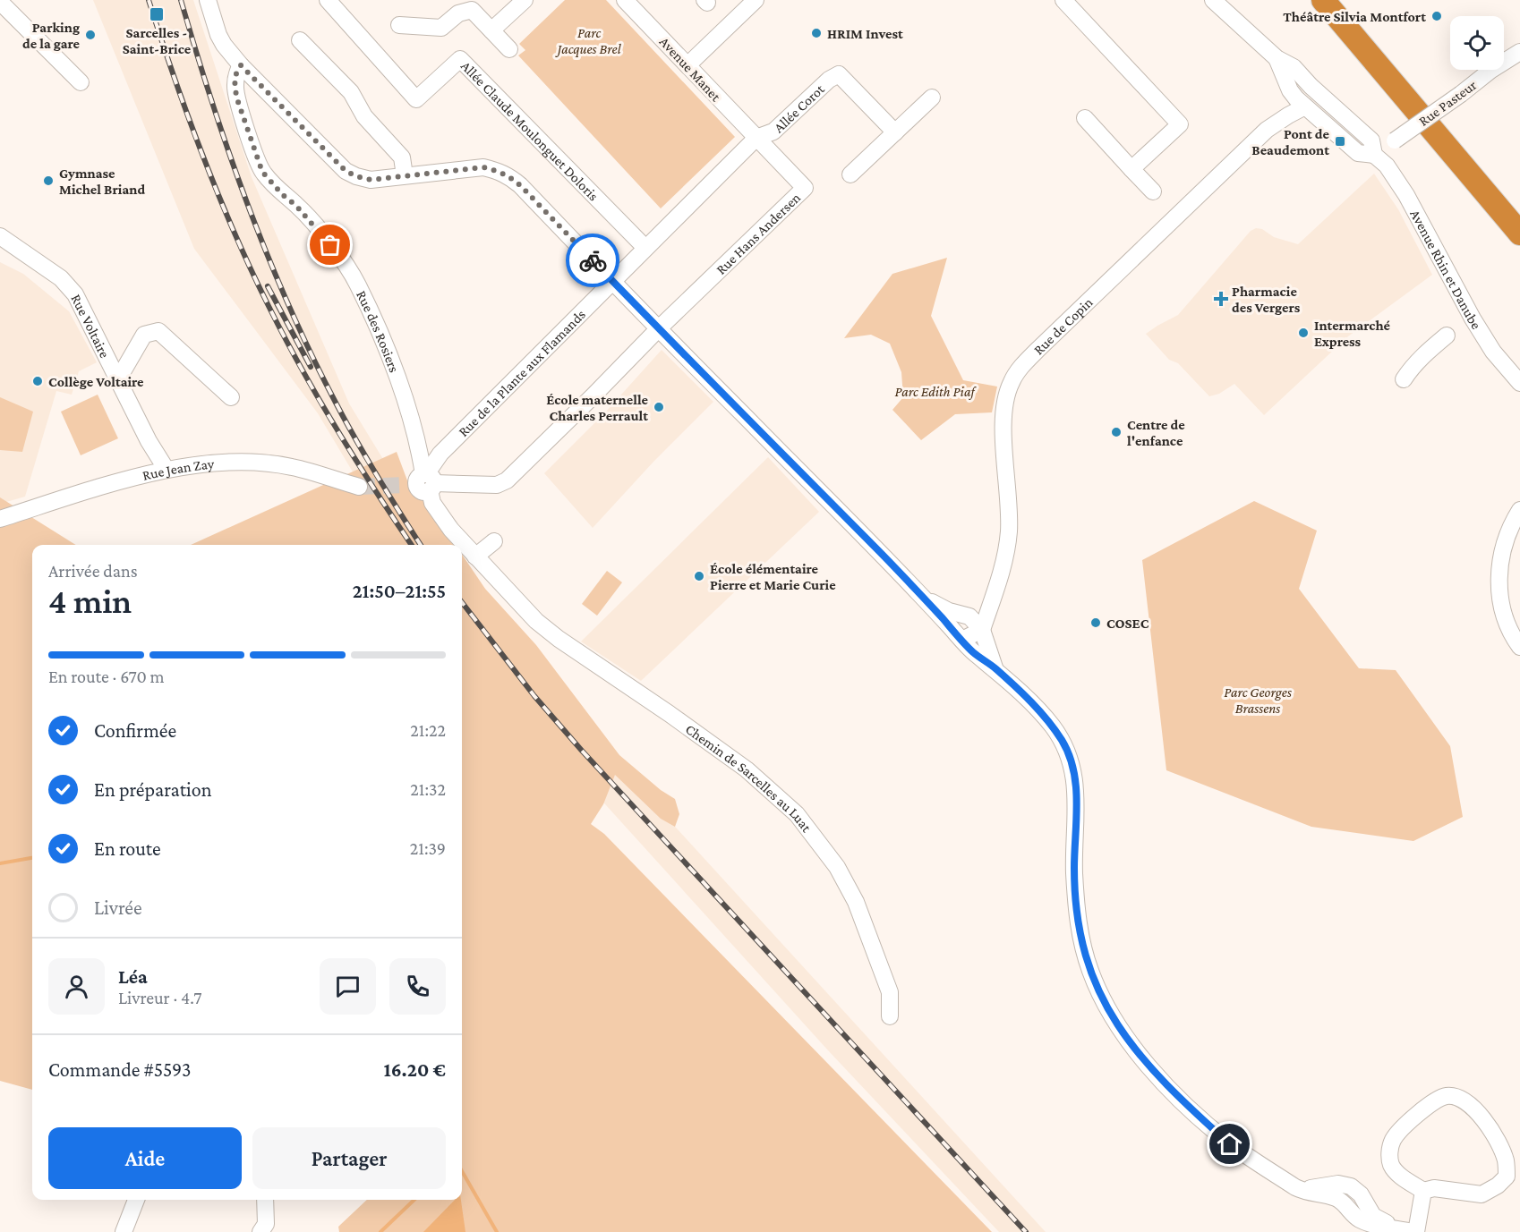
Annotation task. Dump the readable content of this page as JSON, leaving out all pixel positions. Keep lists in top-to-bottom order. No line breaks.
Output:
{"streets":{"street":["Avenue Manet","Rue Pasteur","Allée Corot","Allée Claude Moulonguet Doloris","Rue Hans Andersen","Avenue Rhin et Danube","Rue Voltaire","Rue de Copin","Rue des Rosiers","Rue de la Plante aux Flamands","Rue Jean Zay","Chemin de Sarcelles au Luat"]},"crossings":[["Avenue Manet","Allée Corot"],["Avenue Manet","Rue Hans Andersen"],["Avenue Manet","Rue de la Plante aux Flamands"],["Rue Pasteur","Avenue Rhin et Danube"],["Allée Corot","Rue Hans Andersen"],["Allée Corot","Rue de la Plante aux Flamands"],["Allée Claude Moulonguet Doloris","Rue de la Plante aux Flamands"],["Rue Hans Andersen","Rue de la Plante aux Flamands"],["Rue Voltaire","Rue Jean Zay"],["Rue des Rosiers","Rue de la Plante aux Flamands"],["Rue des Rosiers","Chemin de Sarcelles au Luat"]],"parks":["Parc Jacques Brel","Parc Edith Piaf","Parc Georges Brassens"],"places":{"transit":["Sarcelles - Saint-Brice","Pont de Beaudemont"],"other":["Théâtre Silvia Montfort","HRIM Invest","Parking de la gare","Gymnase Michel Briand","Intermarché Express","Collège Voltaire","École maternelle Charles Perrault","Centre de l'enfance","École élémentaire Pierre et Marie Curie","COSEC"],"health":["Pharmacie des Vergers"]},"page":{"heading":["4 min","Arrivée dans","21:50–21:55"],"panel":["Léa","Livreur · 4.7","Commande #5593","16.20 €"],"bar":"En route · 670 m","list":[["Confirmée","21:22"],["En préparation","21:32"],["En route","21:39"],"Livrée"],"buttons":["Aide","Partager"]}}
